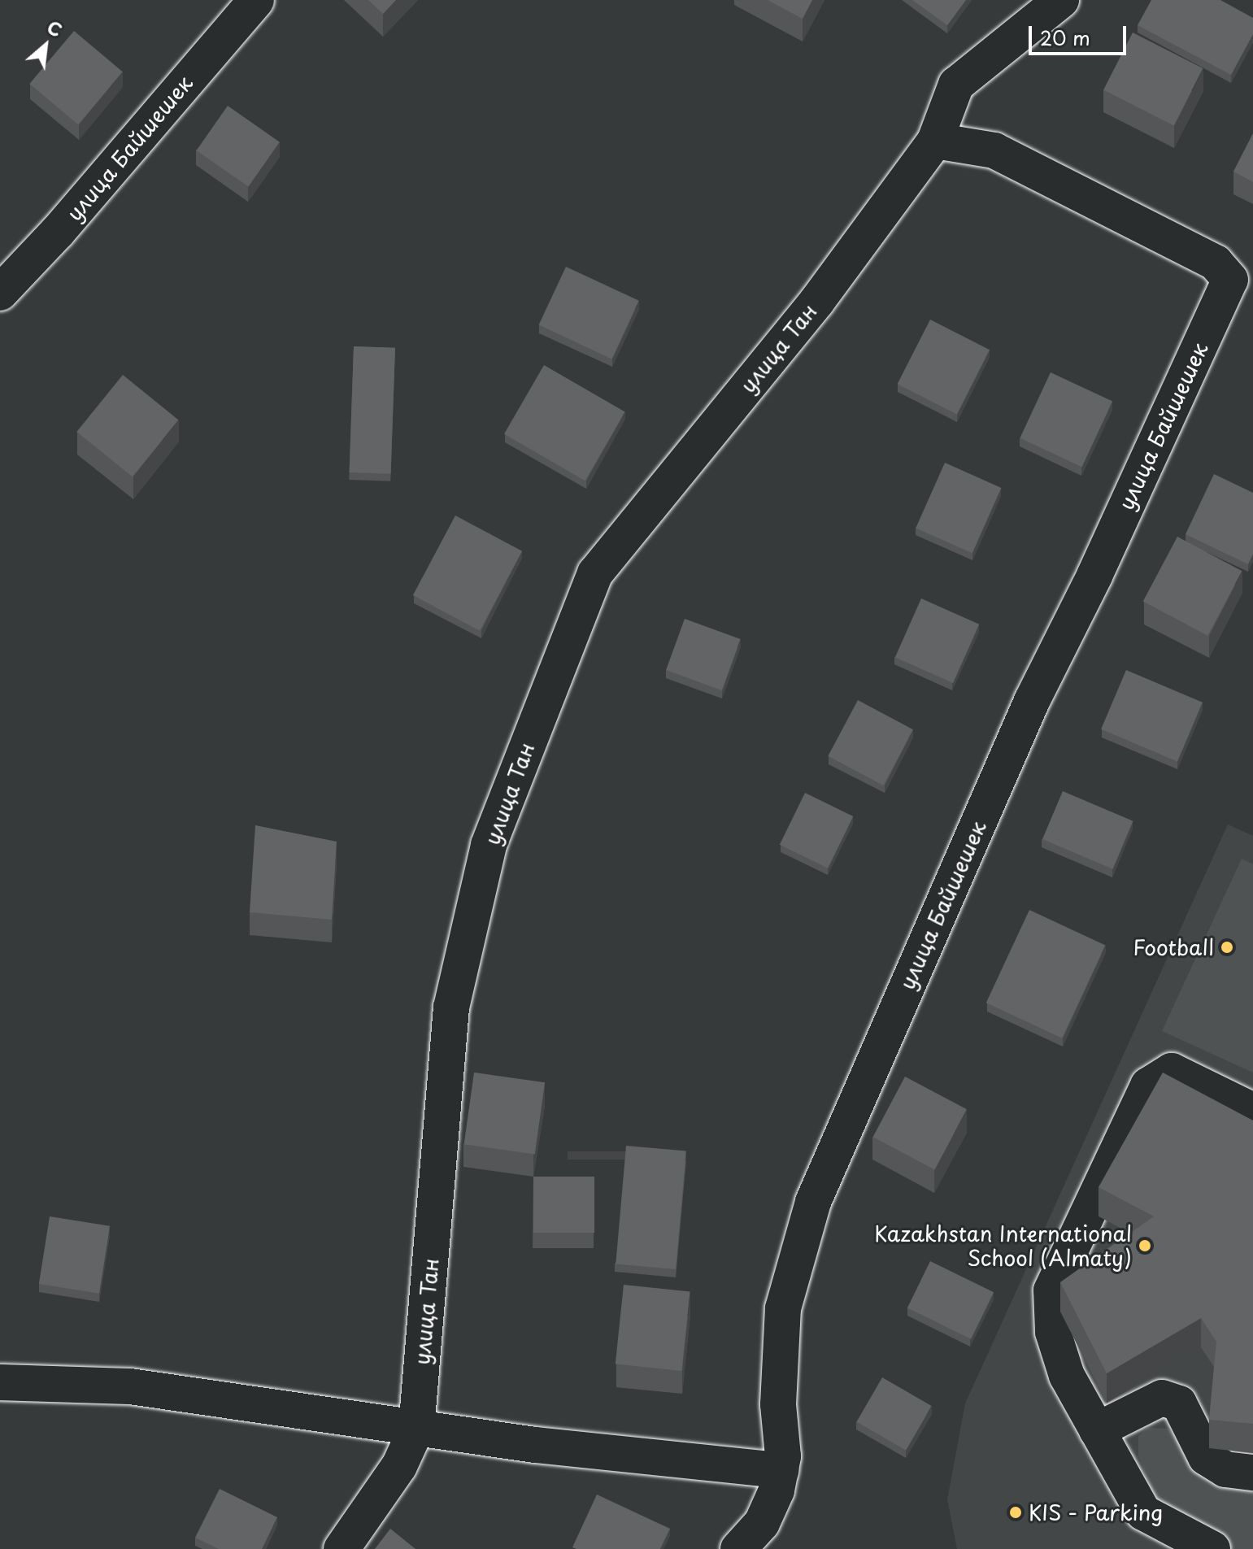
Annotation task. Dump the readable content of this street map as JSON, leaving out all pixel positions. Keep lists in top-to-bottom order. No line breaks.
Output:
{"streets":{"street":["улица Байшешек","улица Тан"]},"crossings":[["улица Байшешек","улица Тан"]],"places":["Football","Kazakhstan International School (Almaty)","KIS - Parking"],"scale_bar":"20 m","north":"top right"}
